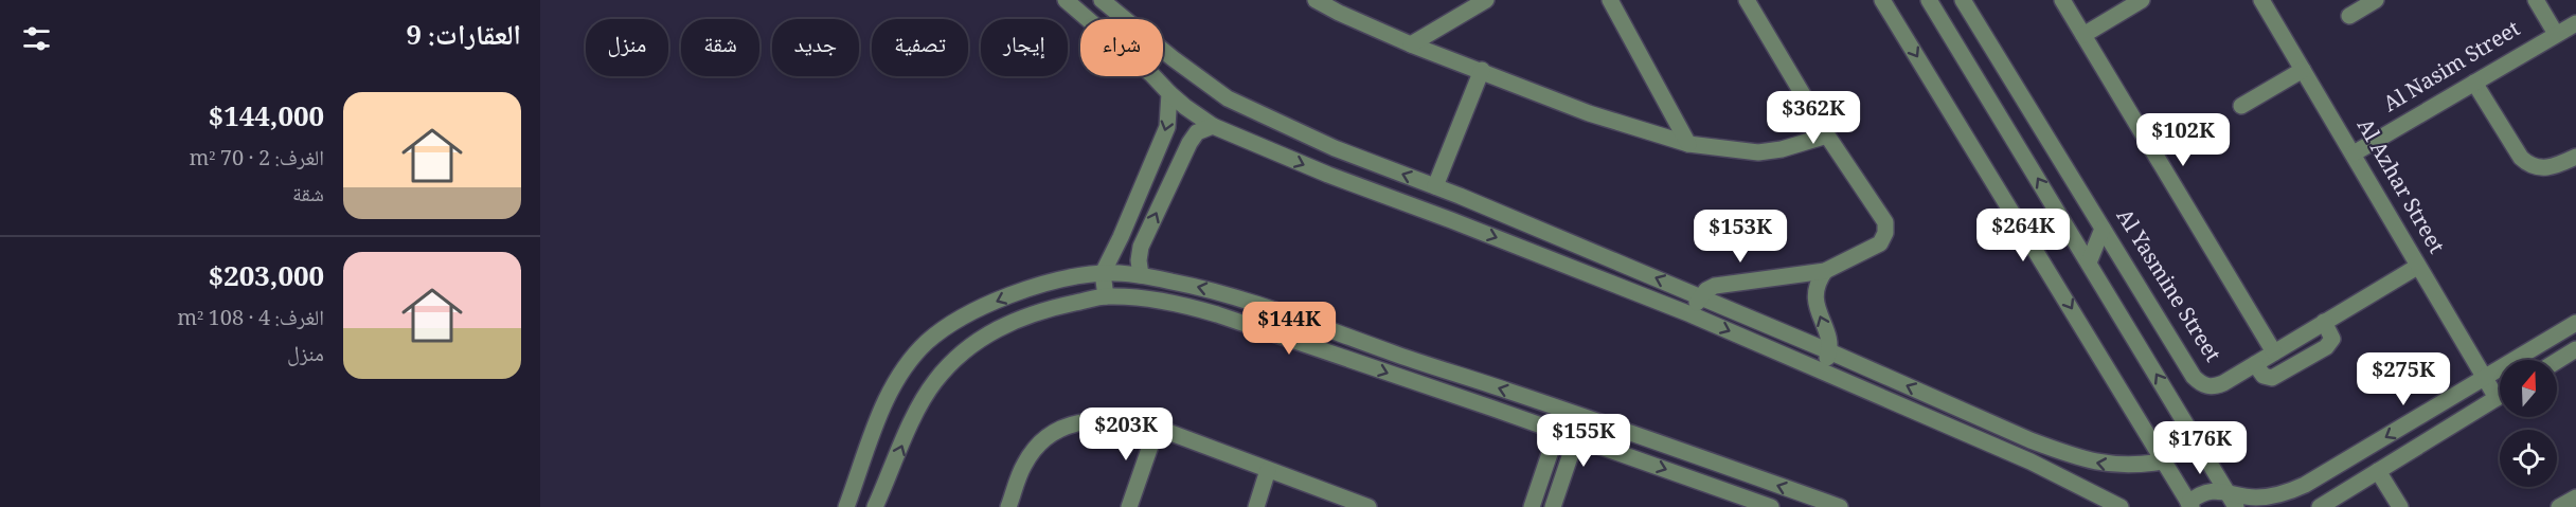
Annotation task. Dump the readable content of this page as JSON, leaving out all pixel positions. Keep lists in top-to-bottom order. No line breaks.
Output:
{"streets":{"street":["Al Nasim Street","Al Azhar Street","Al Yasmine Street"]},"crossings":[["Al Nasim Street","Al Azhar Street"],["Al Azhar Street","Al Yasmine Street"]],"north":"top","page":{"heading":"العقارات: 9","chip":["شراء","إيجار","تصفية","جديد","شقة","منزل"],"list":[{"name":"$144,000","note":"الغرف: 2 · 70 m² · شقة"},{"name":"$203,000","note":"الغرف: 4 · 108 m² · منزل"}],"price":["$362K","$102K","$264K","$153K","$144K","$275K","$203K","$155K","$176K"]}}
